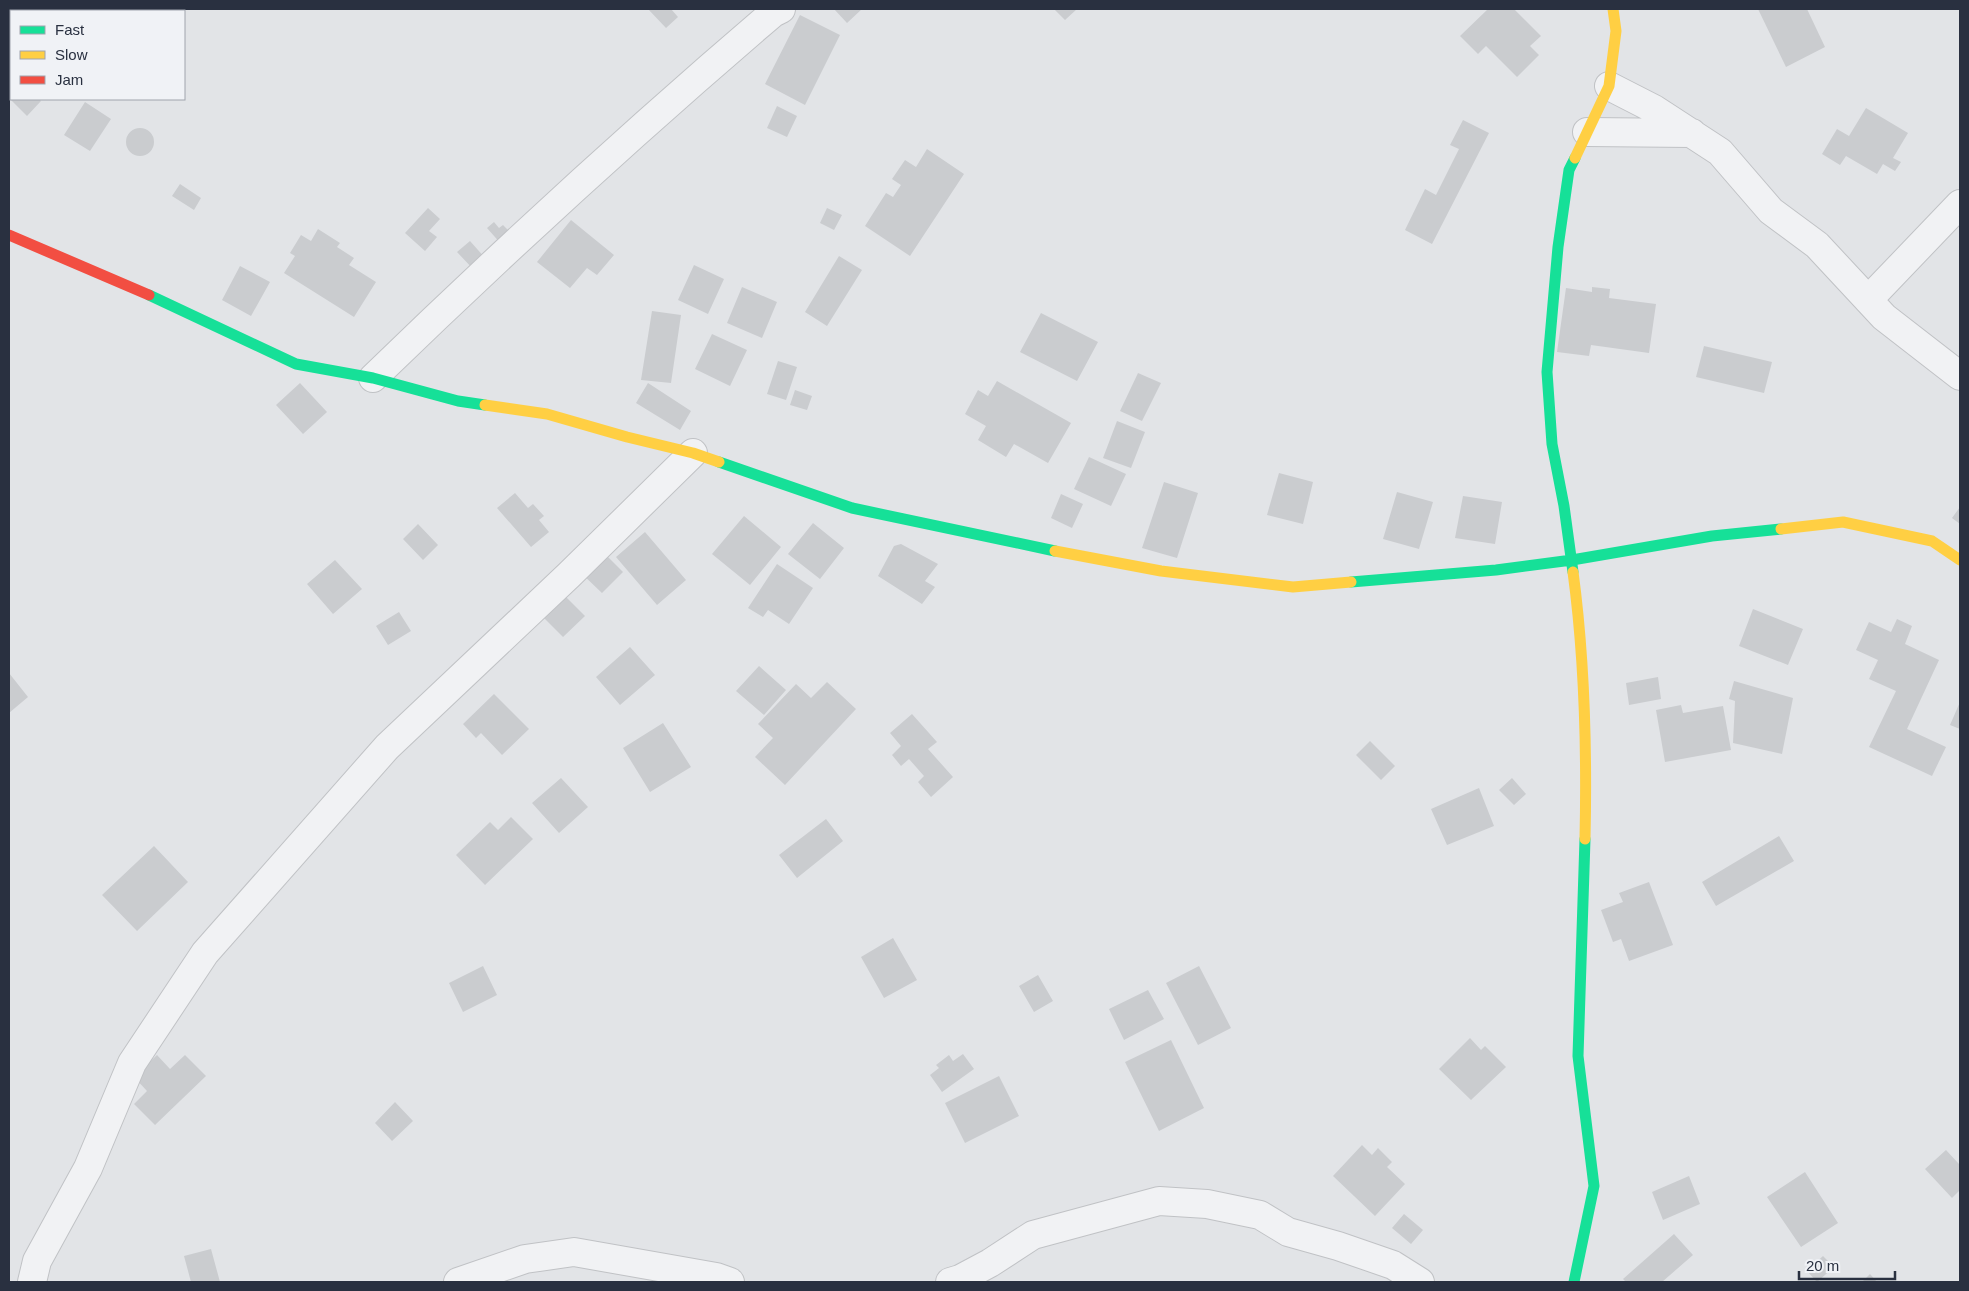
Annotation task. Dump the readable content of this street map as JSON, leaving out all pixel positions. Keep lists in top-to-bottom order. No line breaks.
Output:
{"legend":["Fast","Slow","Jam"],"scale_bar":"20 m"}
